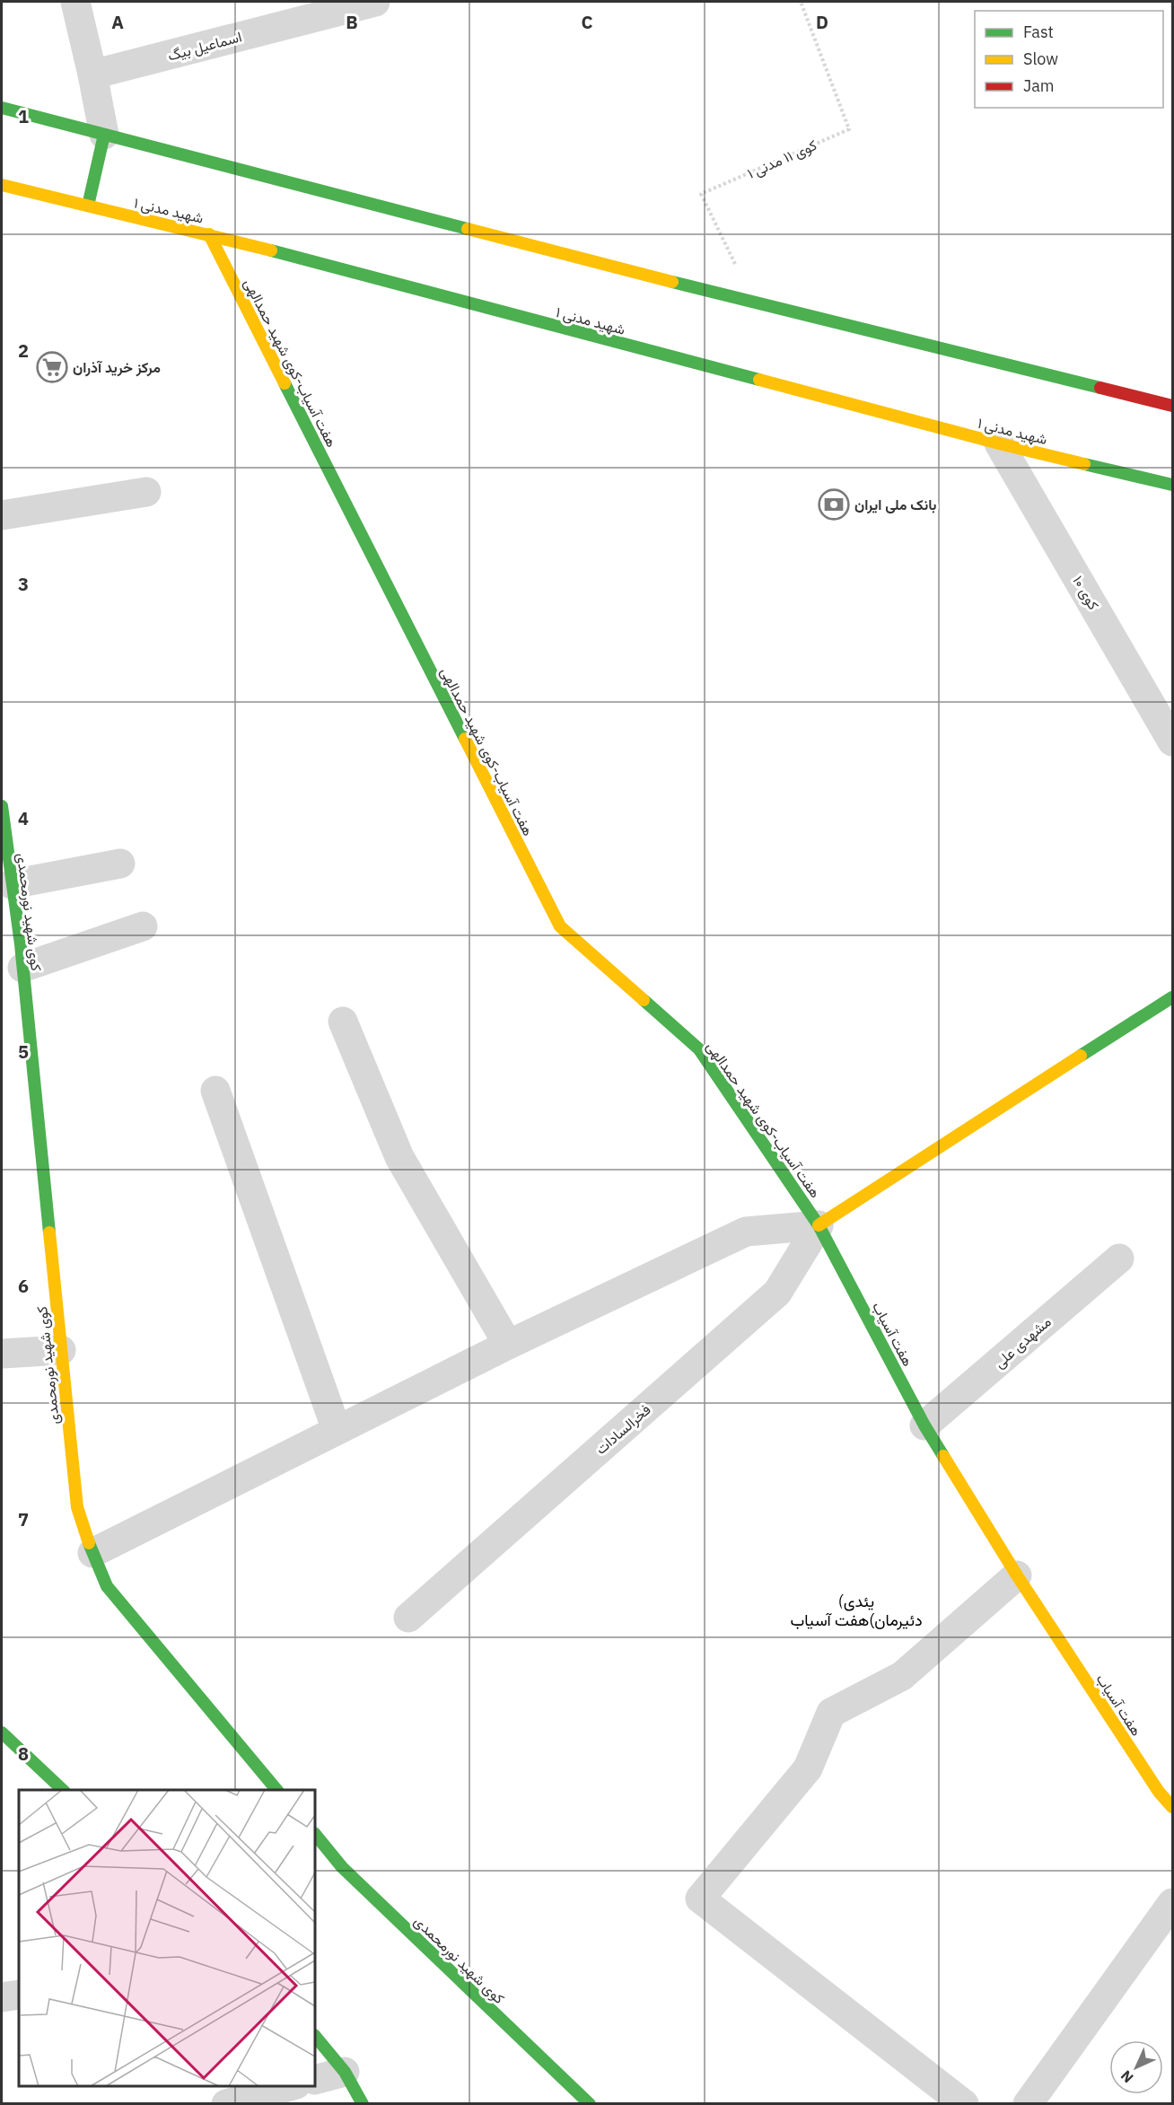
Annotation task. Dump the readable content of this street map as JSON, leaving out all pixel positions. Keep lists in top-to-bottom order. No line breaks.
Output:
{"streets":{"street":["اسماعیل بیگ","شهید مدنی ۱","هفت آسیاب-کوی شهید حمدالهی","کوی ۱۰","کوی شهید نورمحمدی","هفت آسیاب","مشهدی علی","فخرالسادات"],"path":["کوی ۱۱ مدنی ۱"]},"crossings":[["شهید مدنی ۱","هفت آسیاب-کوی شهید حمدالهی"],["شهید مدنی ۱","کوی ۱۰"],["هفت آسیاب-کوی شهید حمدالهی","هفت آسیاب"],["هفت آسیاب-کوی شهید حمدالهی","فخرالسادات"],["هفت آسیاب","مشهدی علی"],["هفت آسیاب","فخرالسادات"]],"districts":["(یئدی دئیرمان)هفت آسیاب"],"places":{"supermarket":["مرکز خرید آذران"],"bank":["بانک ملی ایران"]},"legend":["Fast","Slow","Jam"],"north":"bottom left","grid":{"columns":["A","B","C","D"],"rows":["1","2","3","4","5","6","7","8"]}}
